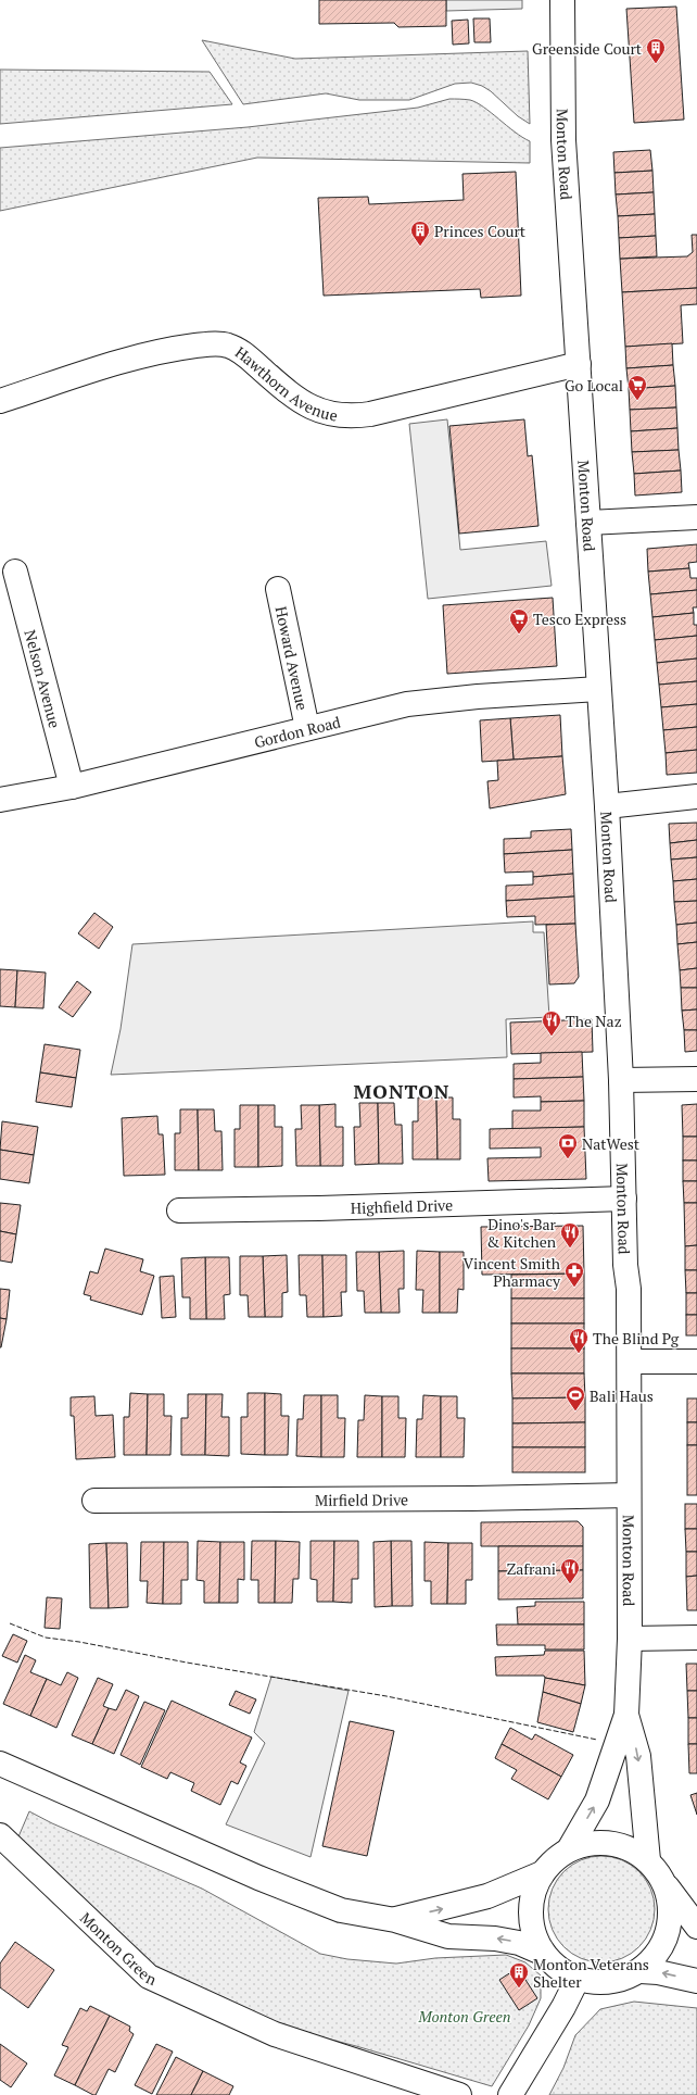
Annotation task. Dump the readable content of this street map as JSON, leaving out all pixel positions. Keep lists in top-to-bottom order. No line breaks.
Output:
{"streets":{"street":["Monton Road","Hawthorn Avenue","Howard Avenue","Nelson Avenue","Gordon Road","Highfield Drive","Mirfield Drive","Monton Green"]},"crossings":[["Monton Road","Hawthorn Avenue"],["Monton Road","Gordon Road"],["Monton Road","Highfield Drive"],["Monton Road","Mirfield Drive"],["Howard Avenue","Gordon Road"],["Nelson Avenue","Gordon Road"]],"districts":["MONTON"],"parks":["Monton Green"],"places":{"building":["Greenside Court","Princes Court","Monton Veterans Shelter"],"supermarket":["Go Local","Tesco Express"],"restaurant":["The Naz","Dino's Bar & Kitchen","The Blind Pg","Zafrani"],"bank":["NatWest"],"pharmacy":["Vincent Smith Pharmacy"],"sports":["Bali Haus"]}}
